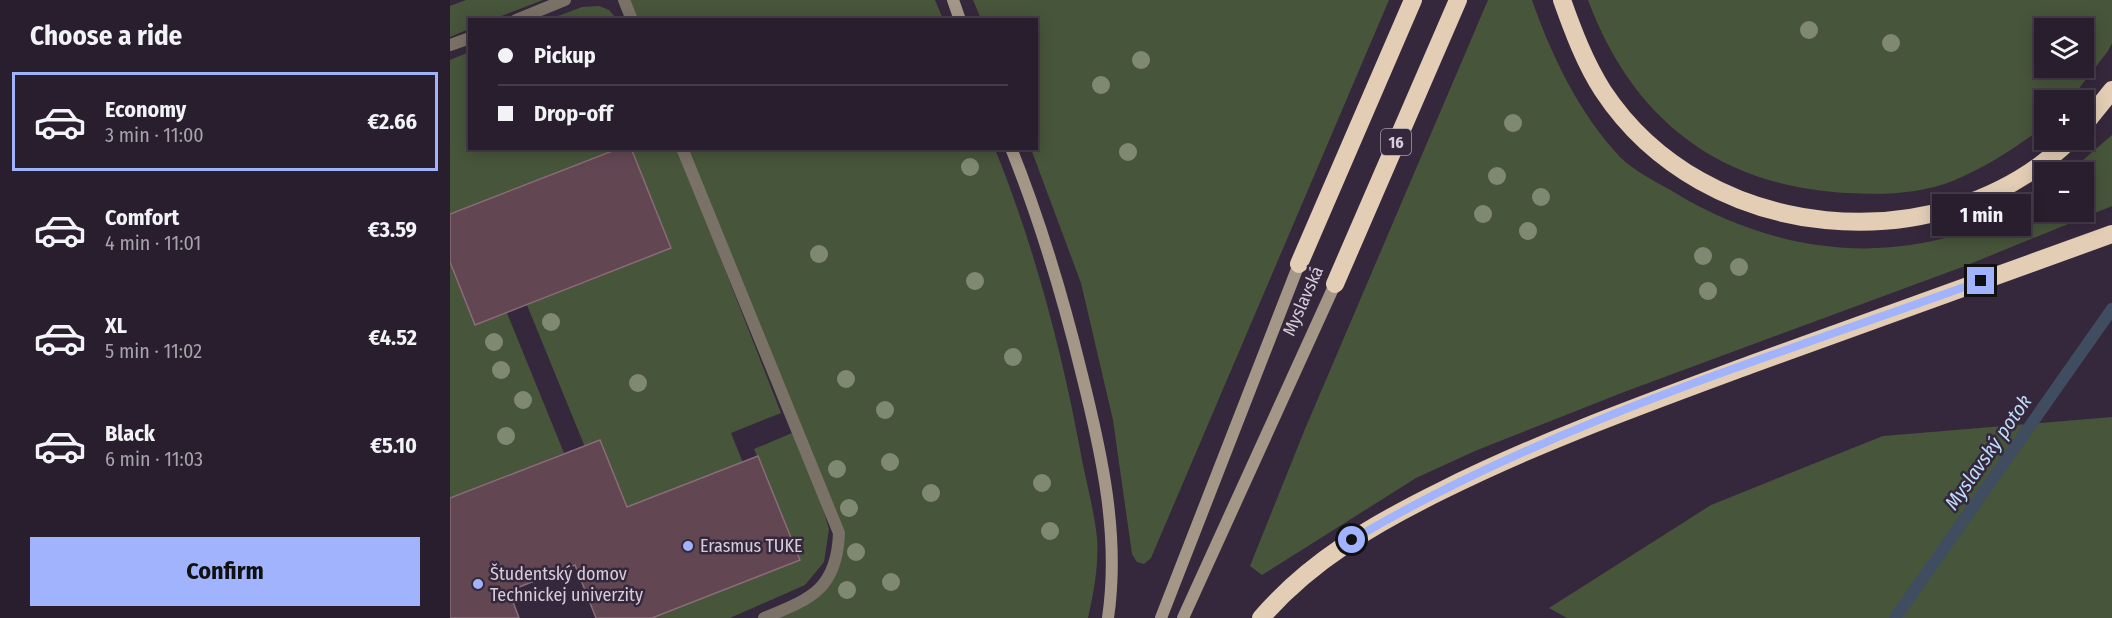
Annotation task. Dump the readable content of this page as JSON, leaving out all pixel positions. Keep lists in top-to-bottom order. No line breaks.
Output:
{"streets":{"highway":["16","Myslavská"]},"water":["Myslavský potok"],"places":["Erasmus TUKE","Študentský domov Technickej univerzity"],"page":{"heading":"Choose a ride","map_buttons":["+","−"],"banner":["Pickup","Drop-off"],"list":[{"name":"Economy","note":"3 min · 11:00","value":"€2.66"},{"name":"Comfort","note":"4 min · 11:01","value":"€3.59"},{"name":"XL","note":"5 min · 11:02","value":"€4.52"},{"name":"Black","note":"6 min · 11:03","value":"€5.10"}],"bubble":"1 min","buttons":"Confirm"}}
